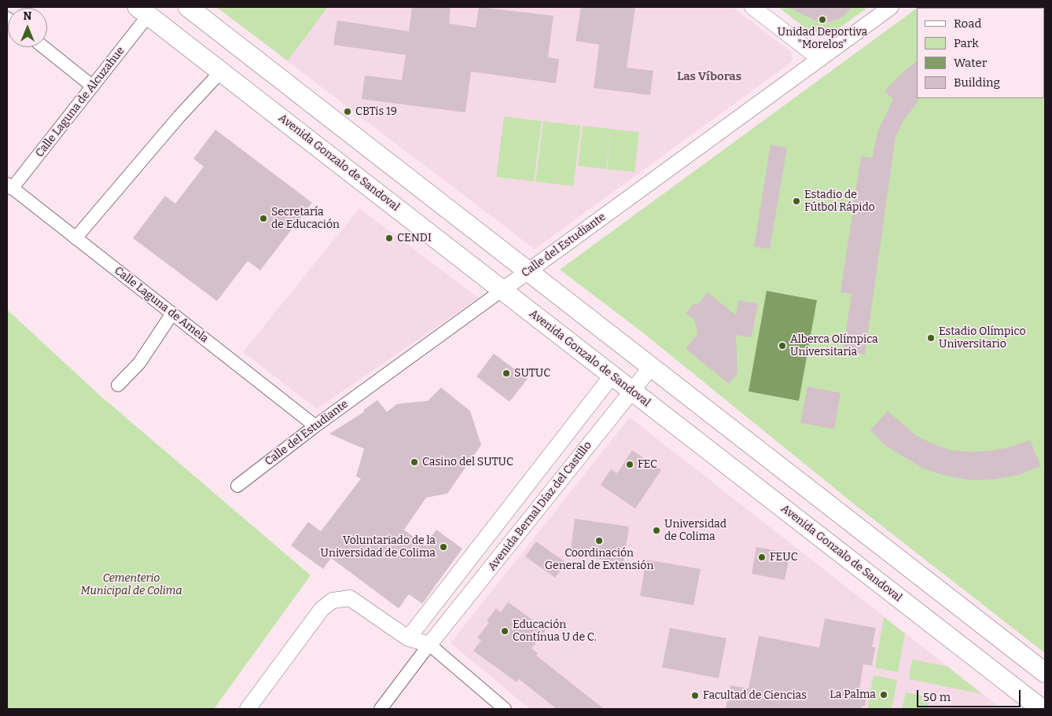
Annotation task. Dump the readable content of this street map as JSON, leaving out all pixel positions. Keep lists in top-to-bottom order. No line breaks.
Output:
{"streets":{"main road":["Avenida Gonzalo de Sandoval"],"street":["Calle Laguna de Alcuzahue","Calle del Estudiante","Calle Laguna de Amela","Avenida Bernal Díaz del Castillo"]},"crossings":[["Calle Laguna de Alcuzahue","Avenida Gonzalo de Sandoval"],["Calle Laguna de Alcuzahue","Calle Laguna de Amela"],["Avenida Gonzalo de Sandoval","Calle del Estudiante"],["Avenida Gonzalo de Sandoval","Avenida Bernal Díaz del Castillo"],["Calle del Estudiante","Calle Laguna de Amela"]],"districts":["Las Víboras"],"parks":["Cementerio Municipal de Colima"],"places":["Unidad Deportiva \"Morelos\"","CBTis 19","Estadio de Fútbol Rápido","Secretaría de Educación","CENDI","Estadio Olímpico Universitario","Alberca Olímpica Universitaria","SUTUC","Casino del SUTUC","FEC","Universidad de Colima","Coordinación General de Extensión","Voluntariado de la Universidad de Colima","FEUC","Educación Contínua U de C.","La Palma","Facultad de Ciencias"],"legend":["Road","Park","Water","Building"],"scale_bar":"50 m","north":"top"}
